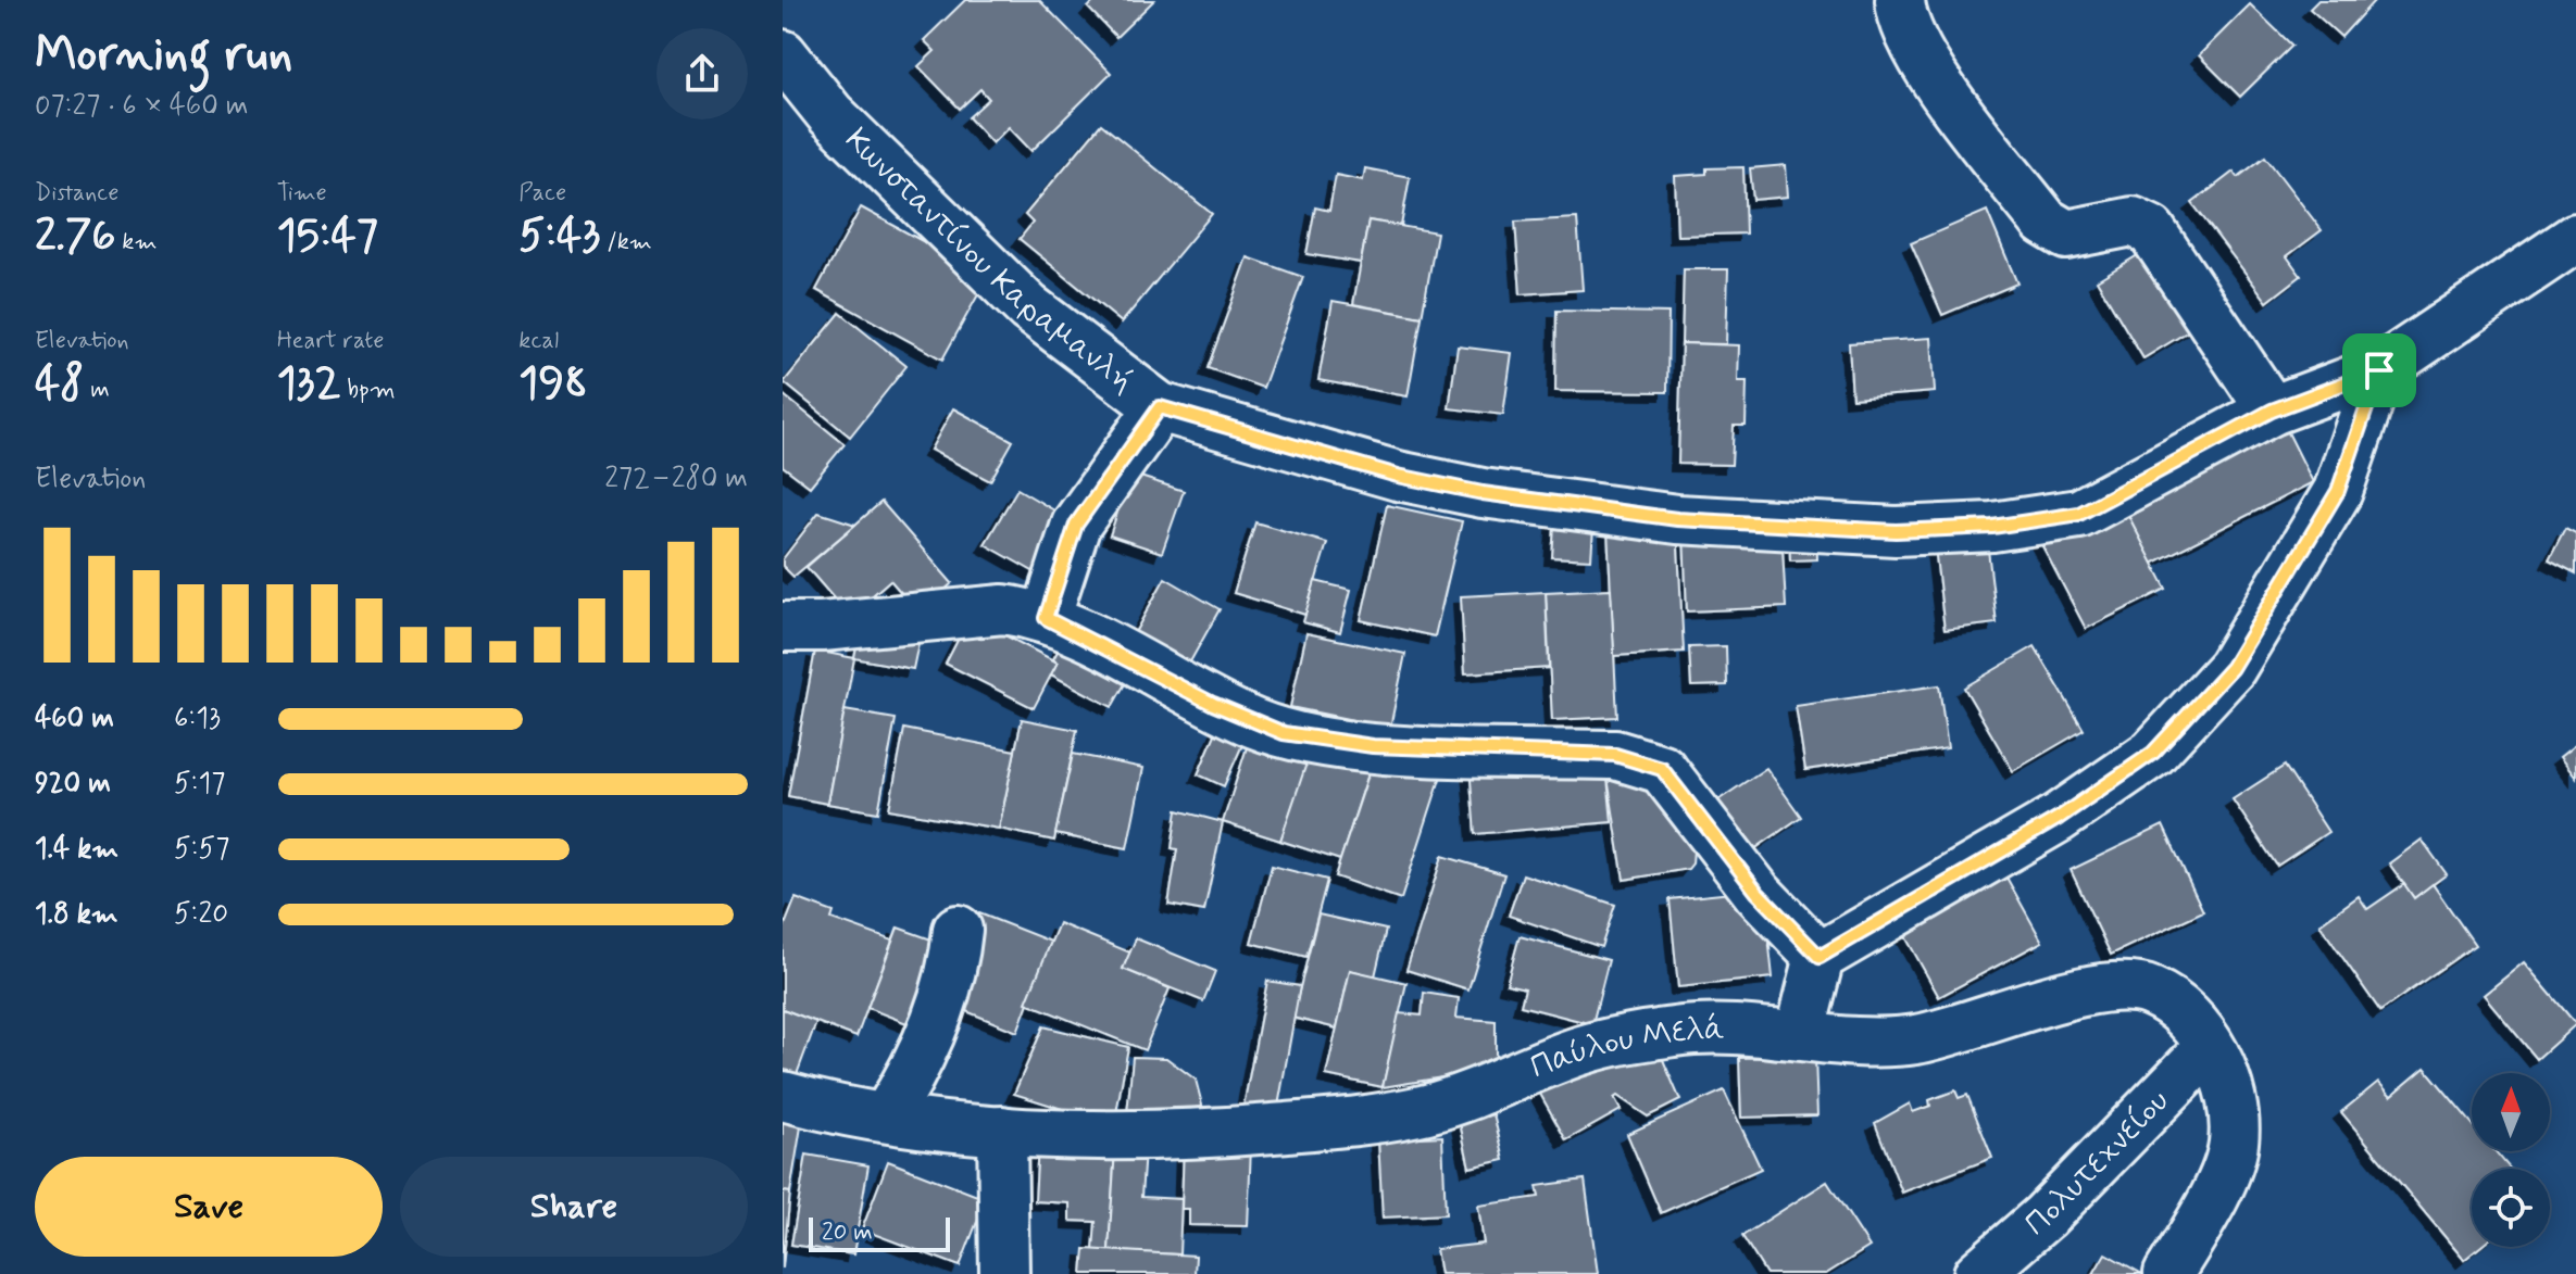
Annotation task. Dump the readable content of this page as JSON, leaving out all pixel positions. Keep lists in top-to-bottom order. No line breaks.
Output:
{"streets":{"street":["Κωνσταντίνου Καραμανλή","Παύλου Μελά","Πολυτεχνείου"]},"crossings":[["Παύλου Μελά","Πολυτεχνείου"]],"scale_bar":"20 m","north":"top","page":{"heading":["Morning run","07:27 · 6 × 460 m"],"stats":[["Distance","2.76 km"],["Time","15:47"],["Pace","5:43 /km"],["Elevation","48 m"],["Heart rate","132 bpm"],["kcal","198"]],"chart":["Elevation","272–280 m"],"list":[{"name":"460 m","note":"6:13"},{"name":"920 m","note":"5:17"},{"name":"1.4 km","note":"5:57"},{"name":"1.8 km","note":"5:20"}],"buttons":["Save","Share"],"scale":"20 m"}}
